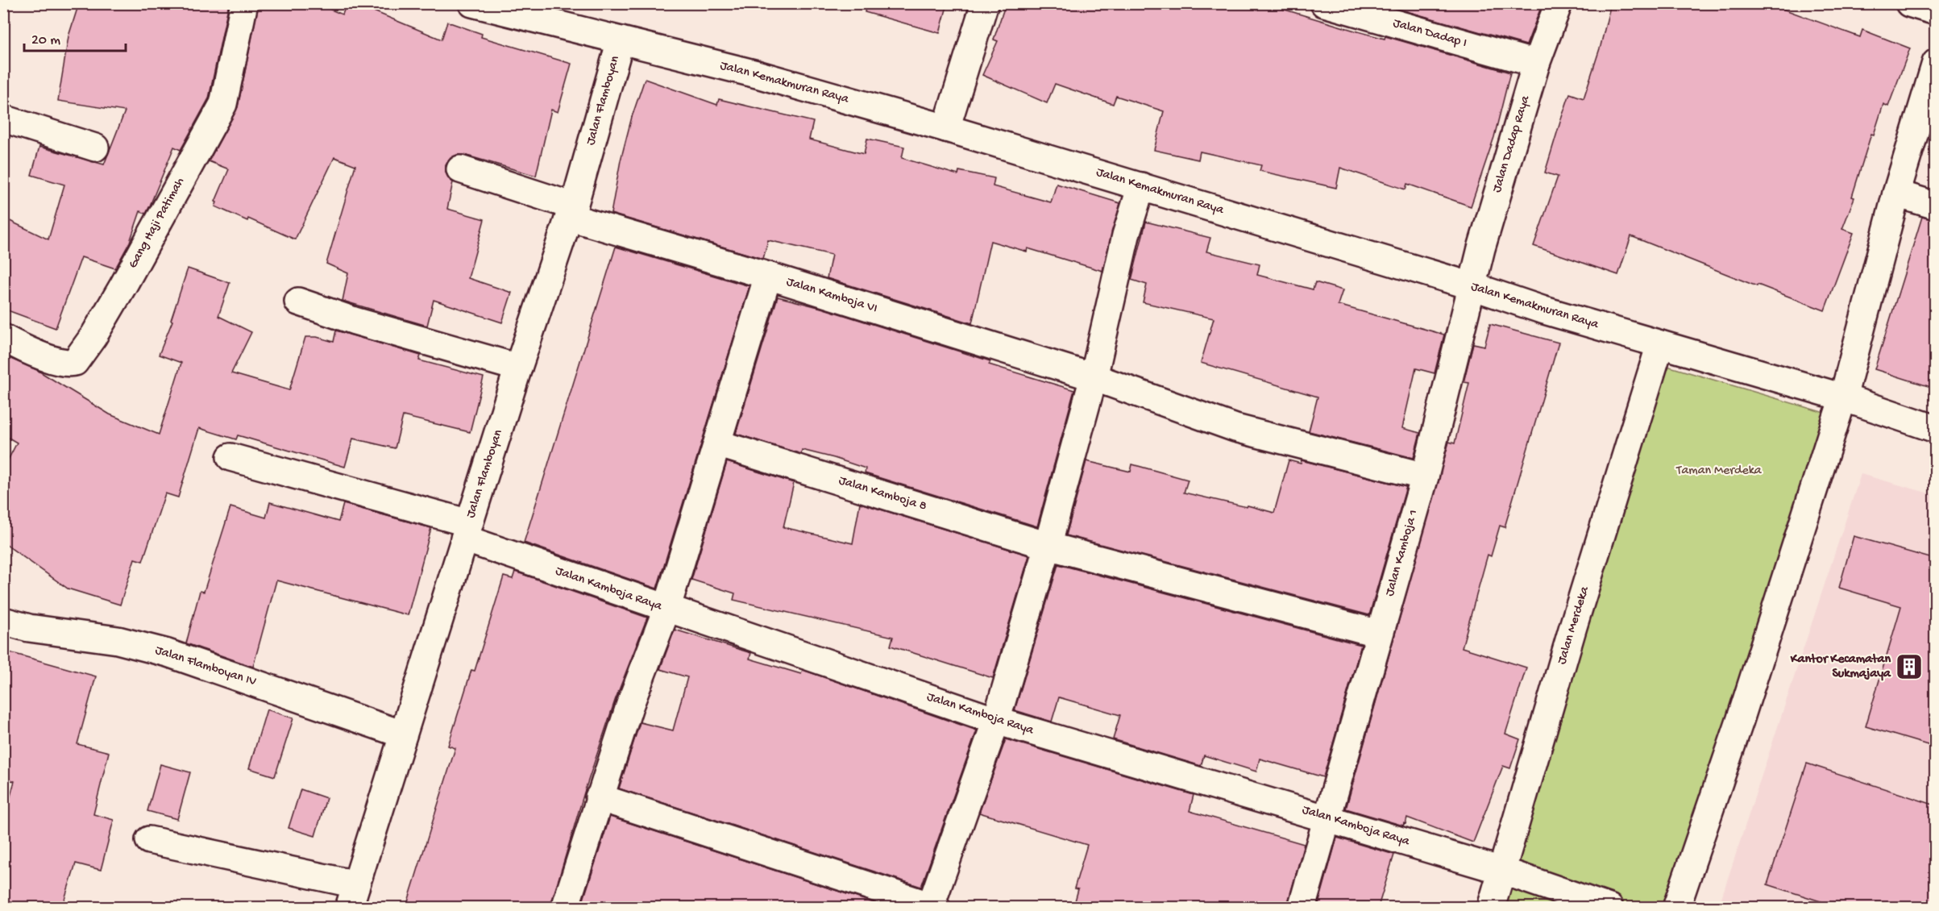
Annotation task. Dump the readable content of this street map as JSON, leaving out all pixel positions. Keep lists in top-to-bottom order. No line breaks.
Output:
{"streets":{"street":["Jalan Dadap I","Jalan Kemakmuran Raya","Jalan Flamboyan","Jalan Dadap Raya","Gang Haji Patimah","Jalan Kamboja VI","Jalan Kamboja 8","Jalan Kamboja 1","Jalan Kamboja Raya","Jalan Merdeka","Jalan Flamboyan IV"]},"crossings":[["Jalan Dadap I","Jalan Dadap Raya"],["Jalan Kemakmuran Raya","Jalan Flamboyan"],["Jalan Kemakmuran Raya","Jalan Dadap Raya"],["Jalan Kemakmuran Raya","Jalan Kamboja 1"],["Jalan Kemakmuran Raya","Jalan Merdeka"],["Jalan Flamboyan","Jalan Kamboja VI"],["Jalan Flamboyan","Jalan Kamboja Raya"],["Jalan Flamboyan","Jalan Flamboyan IV"],["Jalan Dadap Raya","Jalan Kamboja 1"],["Jalan Kamboja VI","Jalan Kamboja 1"],["Jalan Kamboja 8","Jalan Kamboja 1"],["Jalan Kamboja 1","Jalan Kamboja Raya"],["Jalan Kamboja Raya","Jalan Merdeka"]],"parks":["Taman Merdeka"],"places":{"building":["Kantor Kecamatan Sukmajaya"]},"scale_bar":"20 m"}
